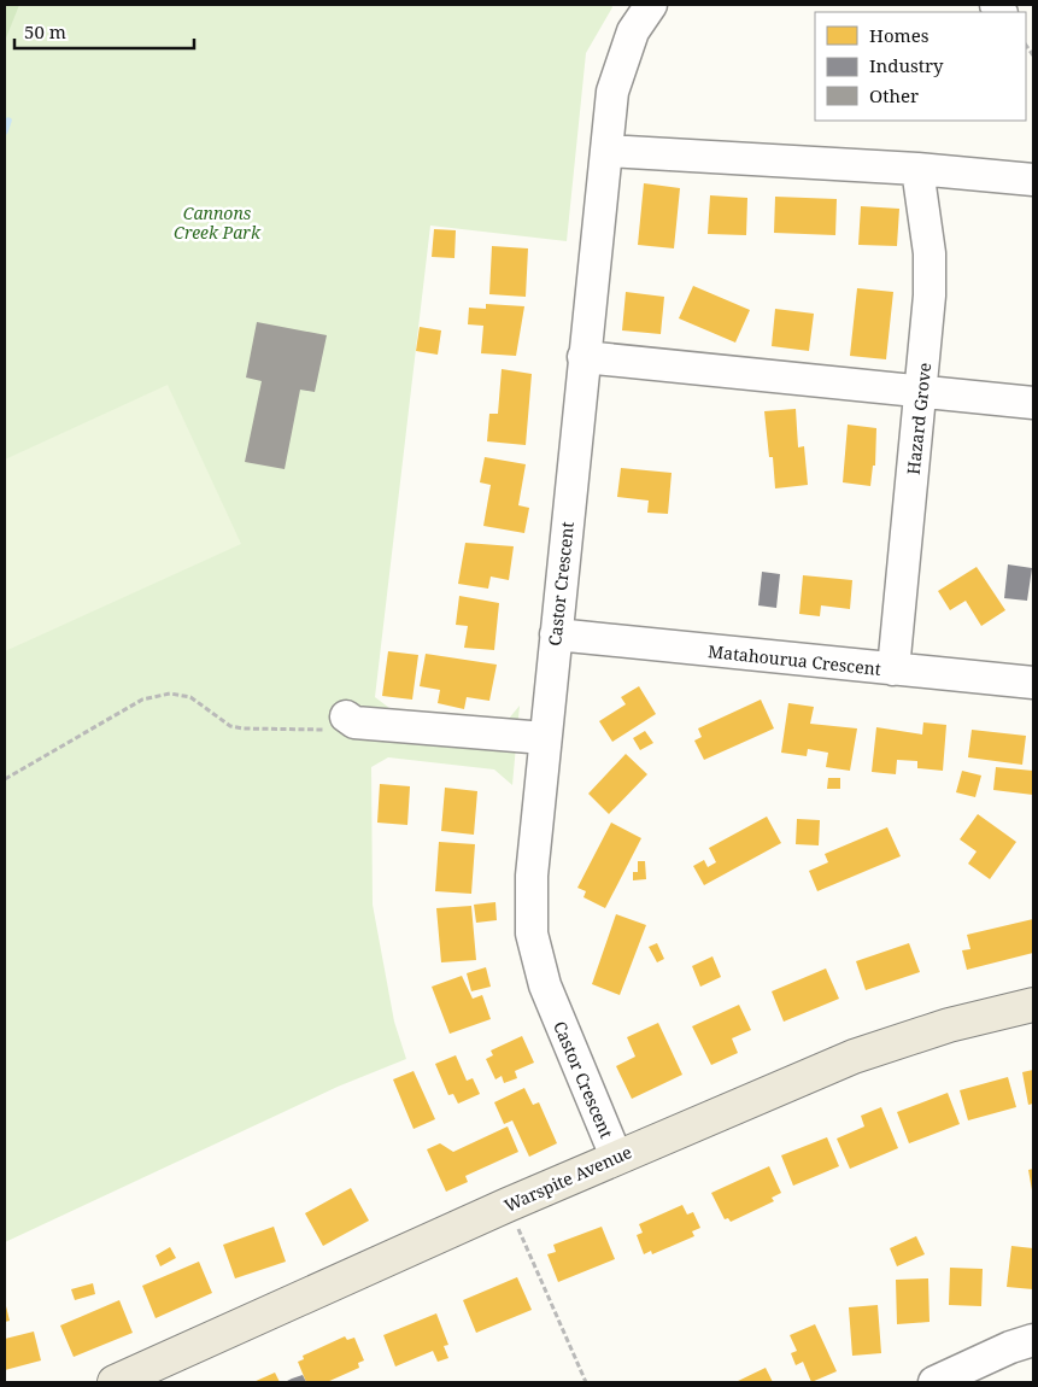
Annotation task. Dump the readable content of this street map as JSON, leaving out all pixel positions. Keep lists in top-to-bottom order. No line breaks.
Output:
{"streets":{"main road":["Warspite Avenue"],"street":["Hazard Grove","Castor Crescent","Matahourua Crescent"]},"crossings":[["Hazard Grove","Matahourua Crescent"],["Castor Crescent","Matahourua Crescent"],["Castor Crescent","Warspite Avenue"]],"parks":["Cannons Creek Park"],"legend":["Homes","Industry","Other"],"scale_bar":"50 m"}
